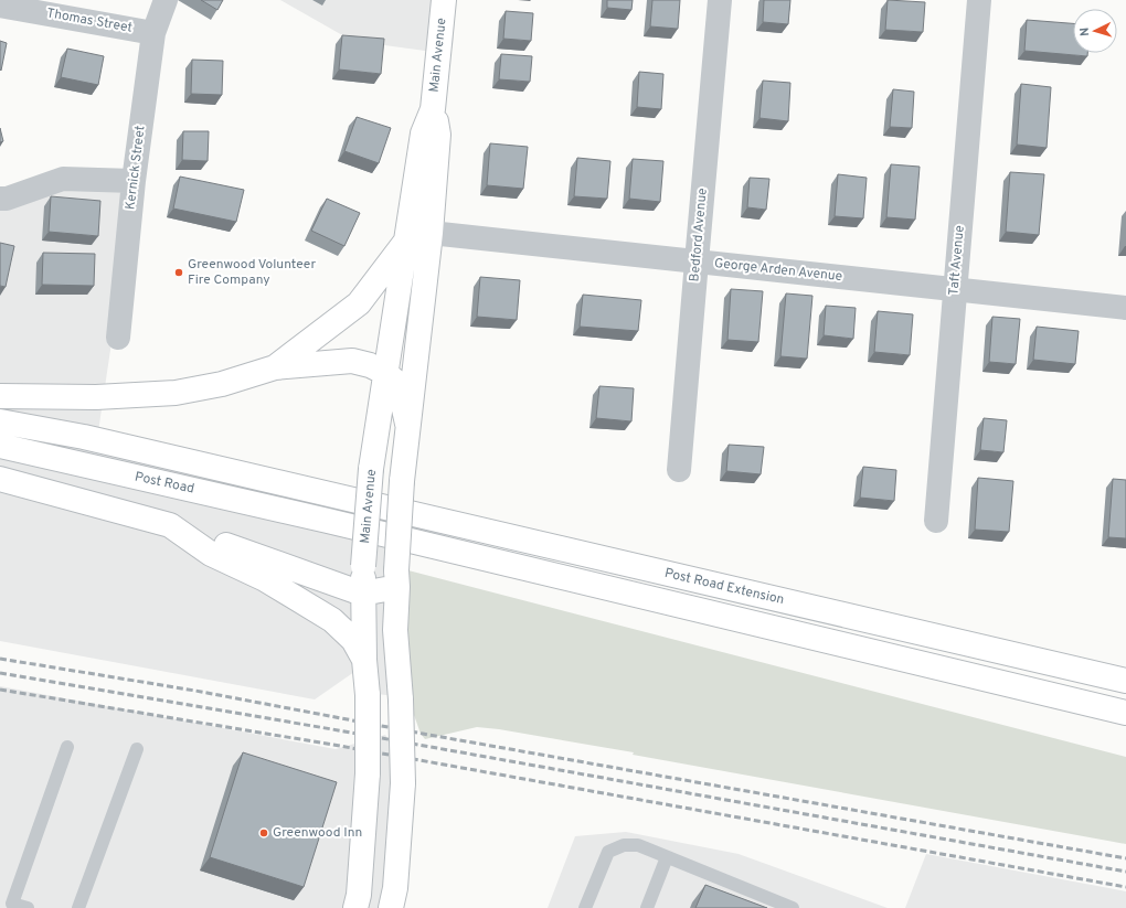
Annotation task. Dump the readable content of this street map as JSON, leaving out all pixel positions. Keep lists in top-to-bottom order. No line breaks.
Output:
{"streets":{"main road":["Main Avenue","Post Road","Post Road Extension"],"street":["Thomas Street","Kernick Street","Bedford Avenue","Taft Avenue","George Arden Avenue"]},"crossings":[["Thomas Street","Kernick Street"],["Main Avenue","George Arden Avenue"],["Bedford Avenue","George Arden Avenue"],["Taft Avenue","George Arden Avenue"],["Post Road","Post Road Extension"]],"places":["Greenwood Volunteer Fire Company","Greenwood Inn"],"north":"left"}
